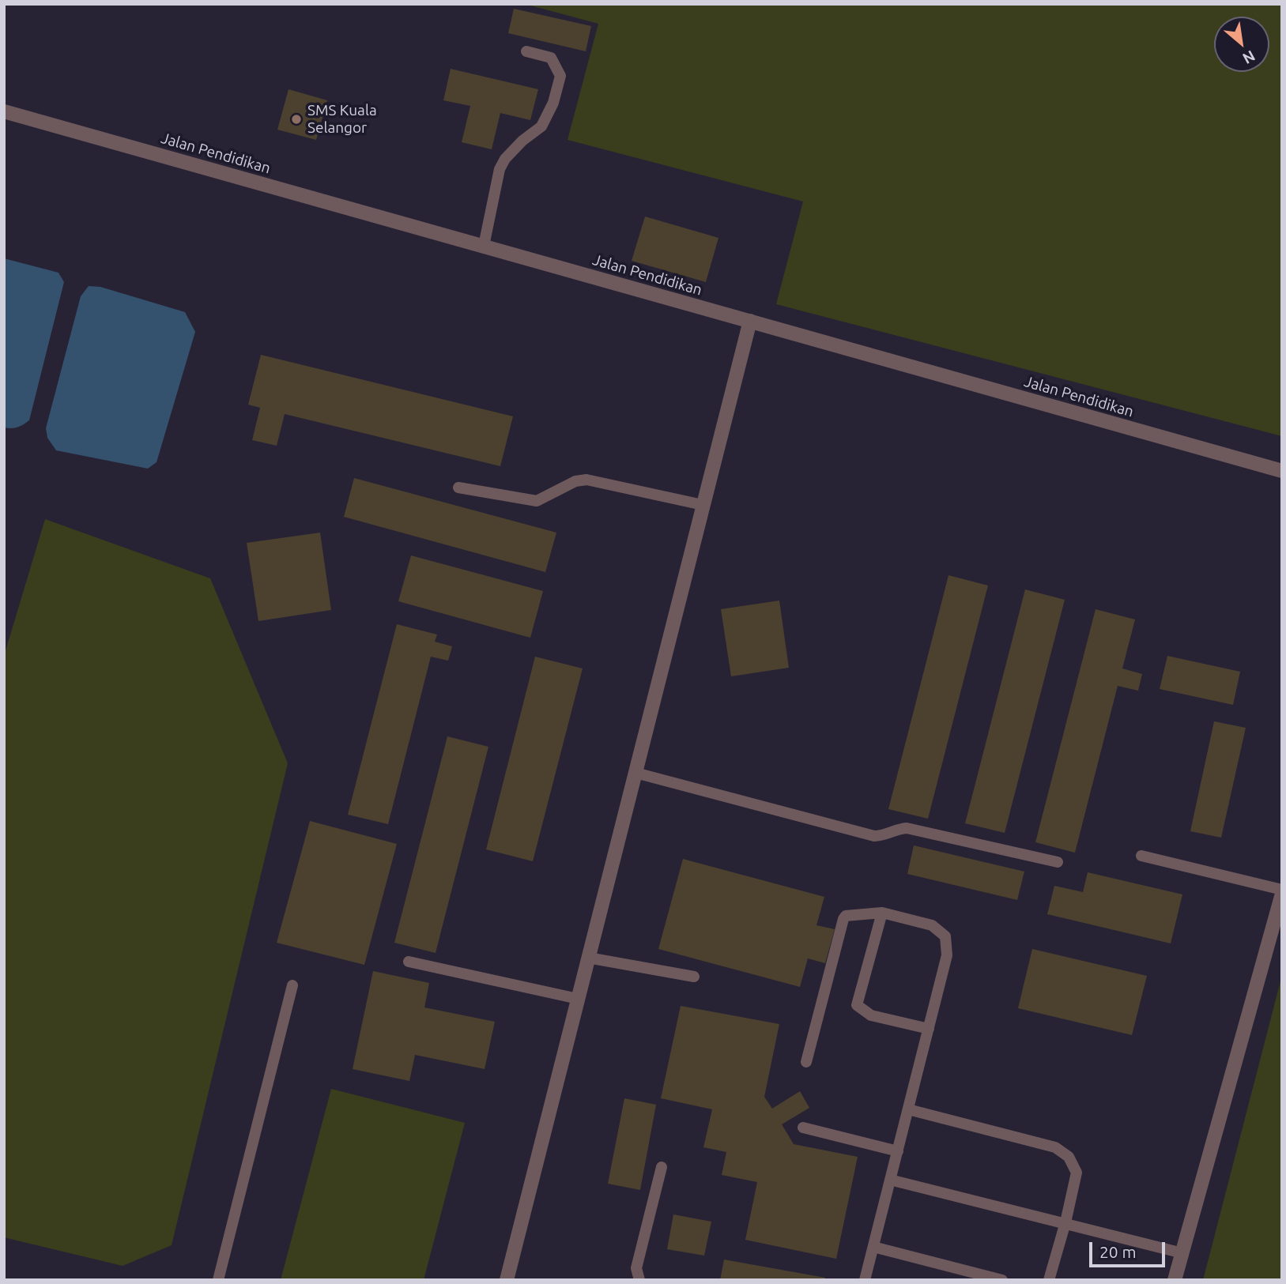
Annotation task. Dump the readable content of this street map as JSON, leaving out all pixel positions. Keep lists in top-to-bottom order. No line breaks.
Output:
{"streets":{"street":["Jalan Pendidikan"]},"places":["SMS Kuala Selangor"],"scale_bar":"20 m","north":"bottom right"}
